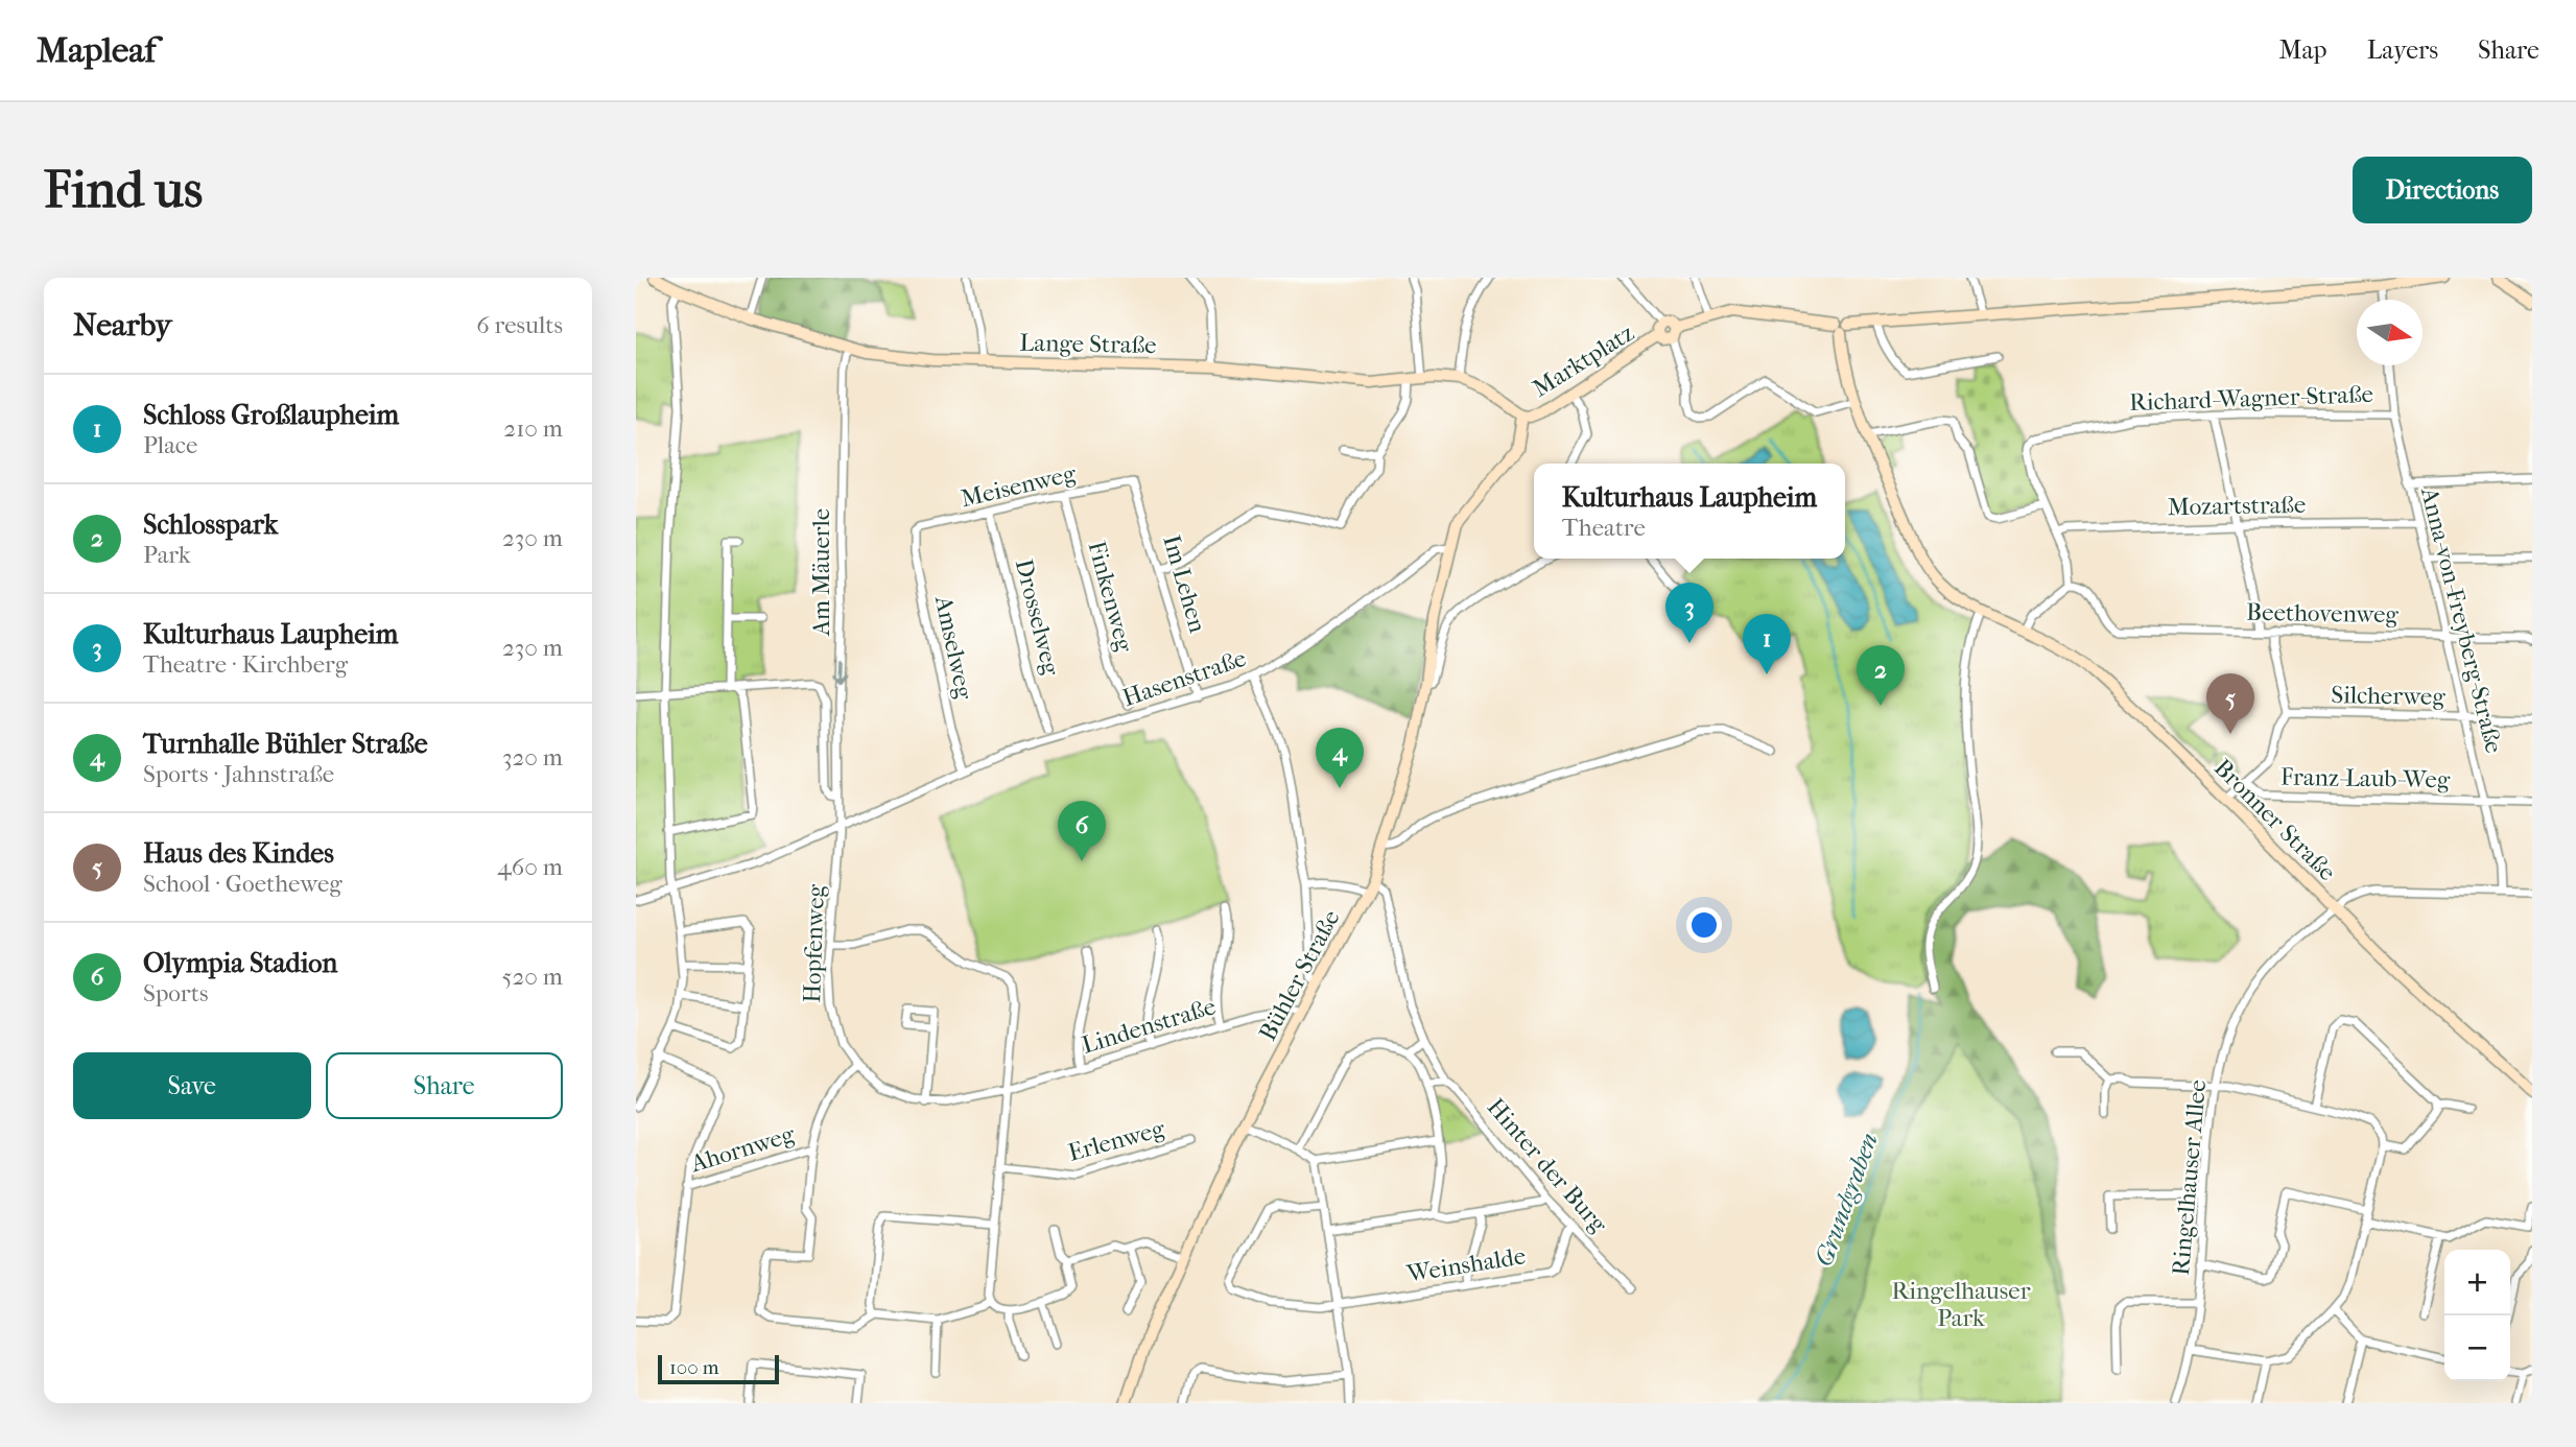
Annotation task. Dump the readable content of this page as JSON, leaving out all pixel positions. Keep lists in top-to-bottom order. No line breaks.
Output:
{"streets":{"street":["Lange Straße","Marktplatz","Richard-Wagner-Straße","Meisenweg","Mozartstraße","Am Mäuerle","Im Lehen","Finkenweg","Beethovenweg","Drosselweg","Anna-von-Freyberg-Straße","Amselweg","Hasenstraße","Silcherweg","Franz-Laub-Weg","Bronner Straße","Hopfenweg","Bühler Straße","Lindenstraße","Erlenweg","Ahornweg","Hinter der Burg","Ringelhauser Allee","Weinshalde"]},"crossings":[["Lange Straße","Marktplatz"],["Lange Straße","Am Mäuerle"],["Marktplatz","Hasenstraße"],["Marktplatz","Bühler Straße"],["Richard-Wagner-Straße","Anna-von-Freyberg-Straße"],["Meisenweg","Im Lehen"],["Meisenweg","Finkenweg"],["Meisenweg","Drosselweg"],["Meisenweg","Amselweg"],["Mozartstraße","Anna-von-Freyberg-Straße"],["Am Mäuerle","Hasenstraße"],["Am Mäuerle","Hopfenweg"],["Im Lehen","Hasenstraße"],["Beethovenweg","Anna-von-Freyberg-Straße"],["Anna-von-Freyberg-Straße","Silcherweg"],["Anna-von-Freyberg-Straße","Franz-Laub-Weg"],["Anna-von-Freyberg-Straße","Ringelhauser Allee"],["Amselweg","Hasenstraße"],["Hasenstraße","Hopfenweg"],["Hasenstraße","Bühler Straße"],["Bronner Straße","Ringelhauser Allee"],["Hopfenweg","Lindenstraße"],["Hopfenweg","Ahornweg"],["Bühler Straße","Lindenstraße"],["Bühler Straße","Hinter der Burg"],["Lindenstraße","Ahornweg"],["Hinter der Burg","Weinshalde"]],"one_way":["Am Mäuerle"],"water":["Grundgraben"],"parks":["Ringelhauser Park"],"scale_bar":"100 m","north":"right","page":{"header":"Mapleaf","nav":["Map","Layers","Share"],"buttons":["Directions",["Save","Share"]],"title":"Find us","heading":["Nearby","6 results"],"list":[{"mark":"1","name":"Schloss Großlaupheim","note":"Place","value":"210 m"},{"mark":"2","name":"Schlosspark","note":"Park","value":"230 m"},{"mark":"3","name":"Kulturhaus Laupheim","note":"Theatre · Kirchberg","value":"230 m"},{"mark":"4","name":"Turnhalle Bühler Straße","note":"Sports · Jahnstraße","value":"320 m"},{"mark":"5","name":"Haus des Kindes","note":"School · Goetheweg","value":"460 m"},{"mark":"6","name":"Olympia Stadion","note":"Sports","value":"520 m"}],"popup":["Kulturhaus Laupheim","Theatre"],"pins":["3","1","2","5","4","6"],"map_buttons":["+","−"],"scale":"100 m"}}
